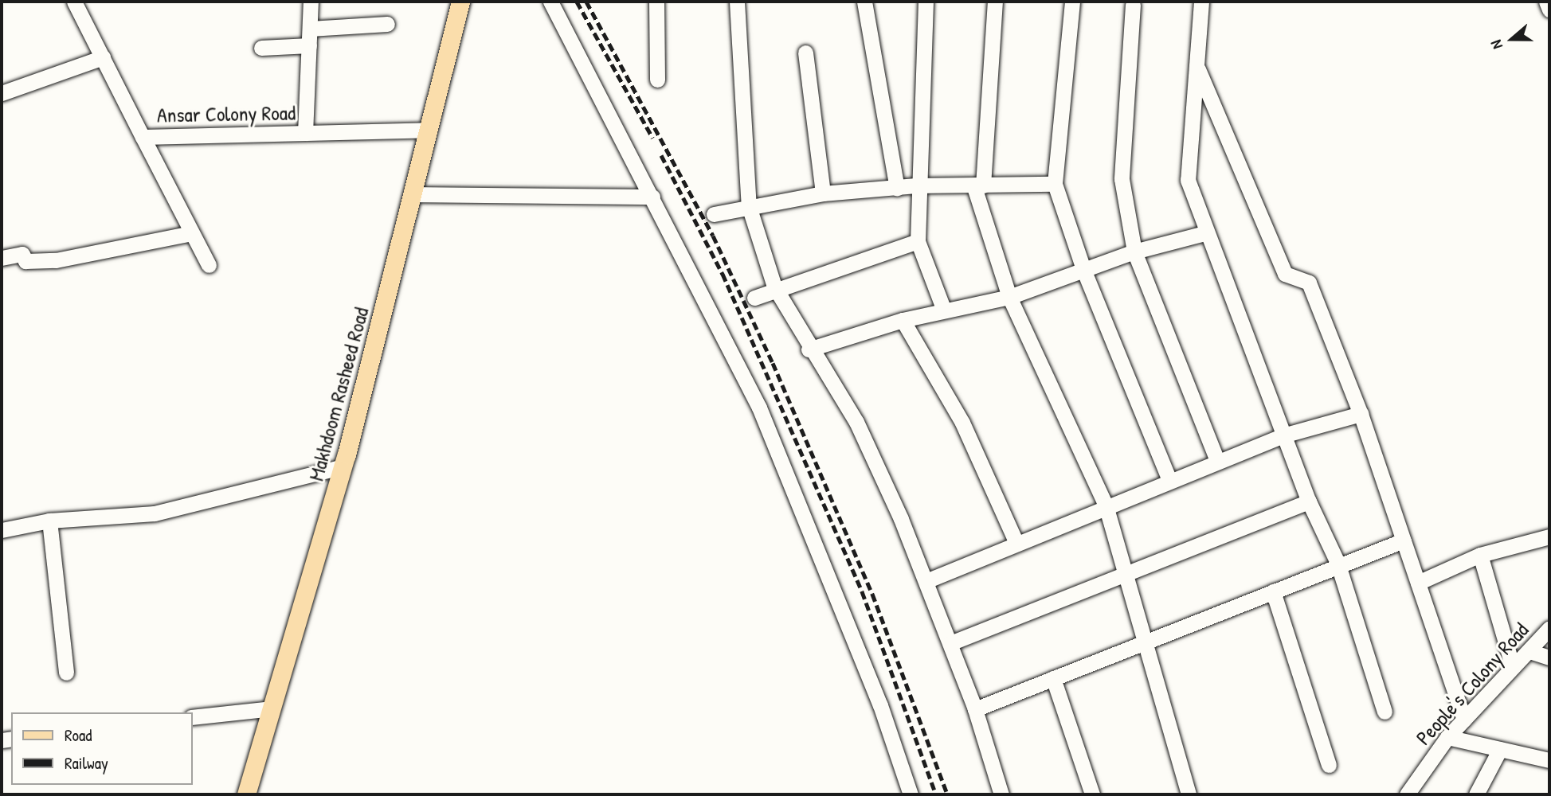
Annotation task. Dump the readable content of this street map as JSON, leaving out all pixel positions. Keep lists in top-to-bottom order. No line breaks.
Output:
{"streets":{"main road":["Makhdoom Rasheed Road"],"street":["Ansar Colony Road","People's Colony Road"]},"crossings":[["Ansar Colony Road","Makhdoom Rasheed Road"]],"legend":["Road","Railway"],"north":"left"}
